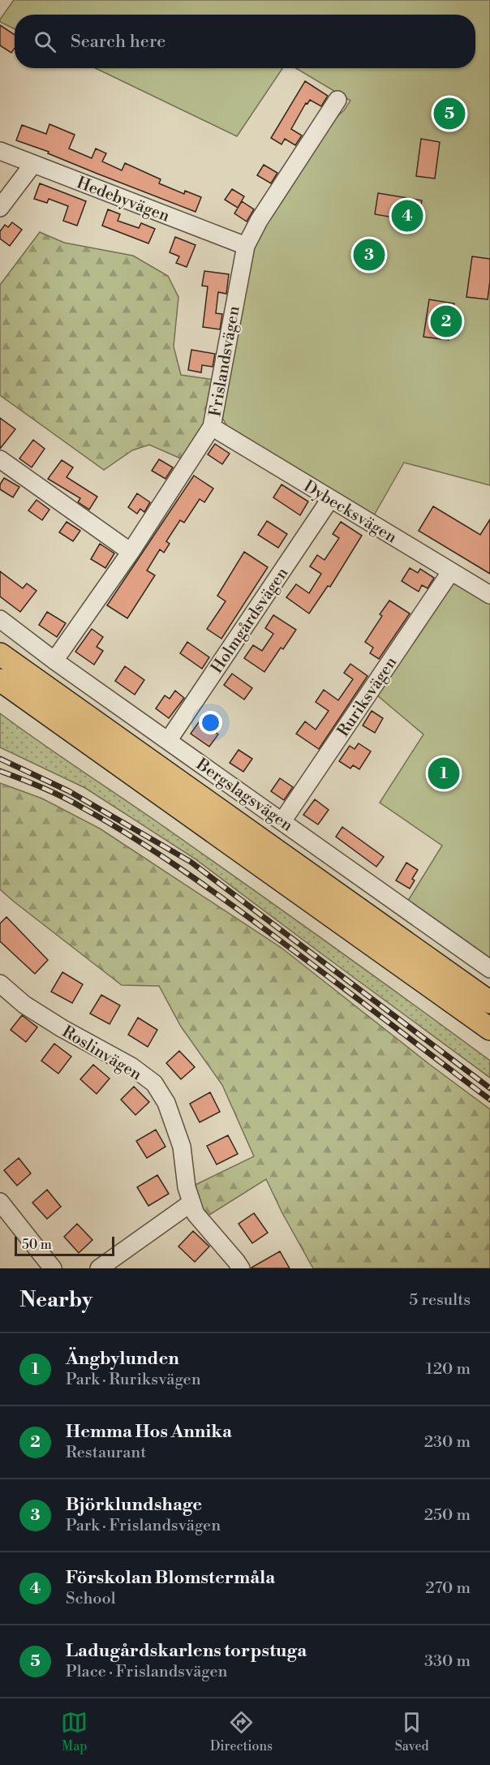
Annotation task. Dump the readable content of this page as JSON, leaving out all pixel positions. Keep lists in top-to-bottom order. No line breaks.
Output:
{"streets":{"main road":["Bergslagsvägen"],"street":["Hedebyvägen","Frislandsvägen","Dybecksvägen","Holmgårdsvägen","Ruriksvägen","Roslinvägen"]},"crossings":[["Hedebyvägen","Frislandsvägen"],["Frislandsvägen","Dybecksvägen"],["Frislandsvägen","Bergslagsvägen"],["Dybecksvägen","Holmgårdsvägen"],["Dybecksvägen","Ruriksvägen"],["Holmgårdsvägen","Bergslagsvägen"],["Ruriksvägen","Bergslagsvägen"]],"scale_bar":"50 m","page":{"search":"Search here","pins":["5","4","3","2","1"],"scale":"50 m","heading":["Nearby","5 results"],"list":[{"mark":"1","name":"Ängbylunden","note":"Park · Ruriksvägen","value":"120 m"},{"mark":"2","name":"Hemma Hos Annika","note":"Restaurant","value":"230 m"},{"mark":"3","name":"Björklundshage","note":"Park · Frislandsvägen","value":"250 m"},{"mark":"4","name":"Förskolan Blomstermåla","note":"School","value":"270 m"},{"mark":"5","name":"Ladugårdskarlens torpstuga","note":"Place · Frislandsvägen","value":"330 m"}],"nav":["Map","Directions","Saved"]}}
